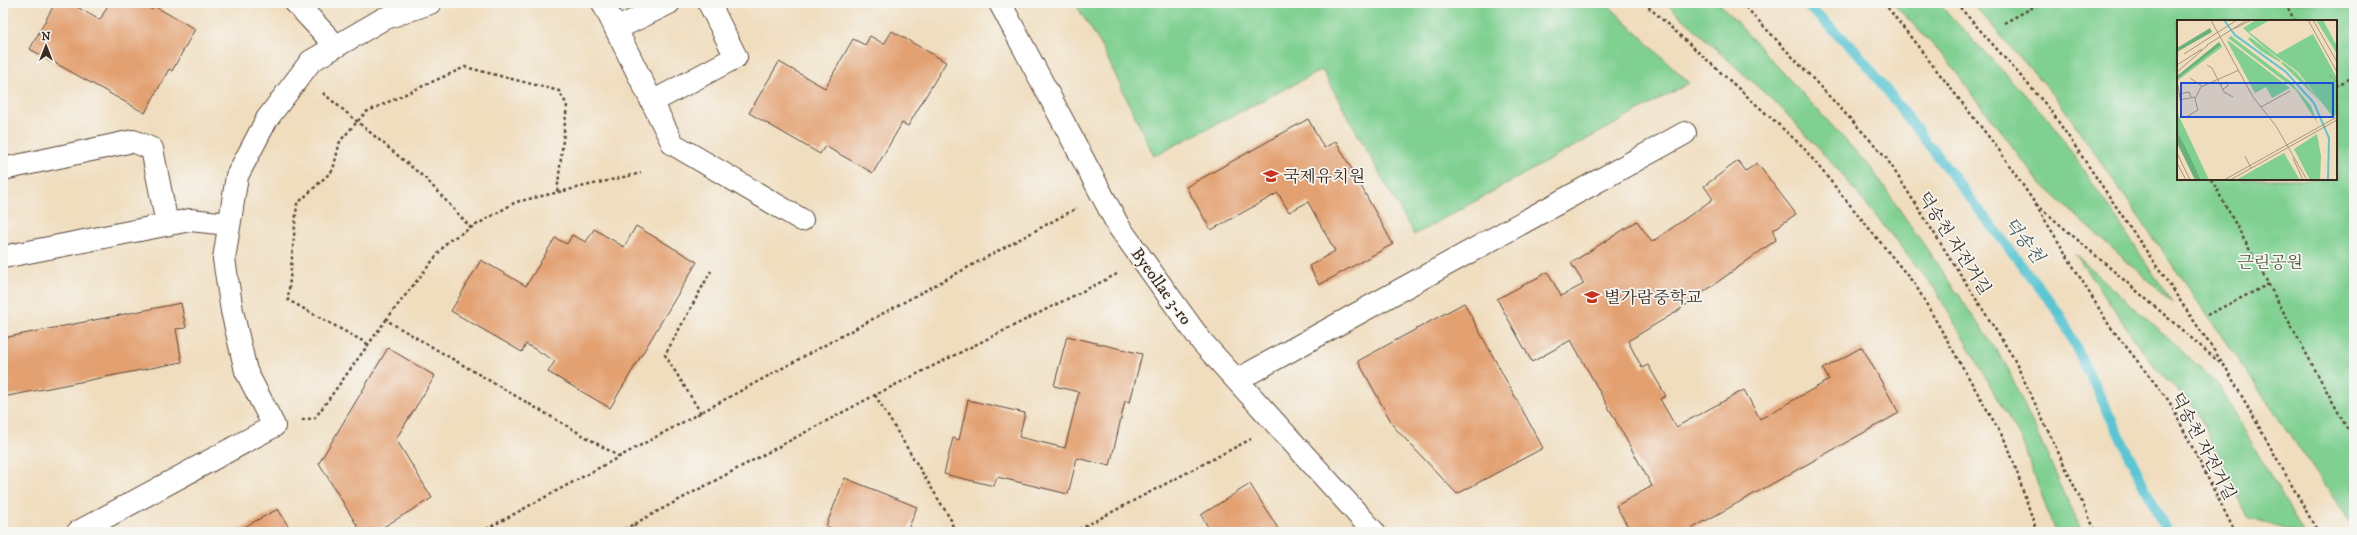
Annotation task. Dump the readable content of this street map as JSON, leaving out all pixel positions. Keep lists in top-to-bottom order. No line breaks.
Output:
{"streets":{"street":["Byeollae 3-ro"],"path":["덕송천 자전거길"]},"water":["덕송천"],"parks":["근린공원"],"places":{"school or university":["국제유치원","별가람중학교"]},"north":"top"}
